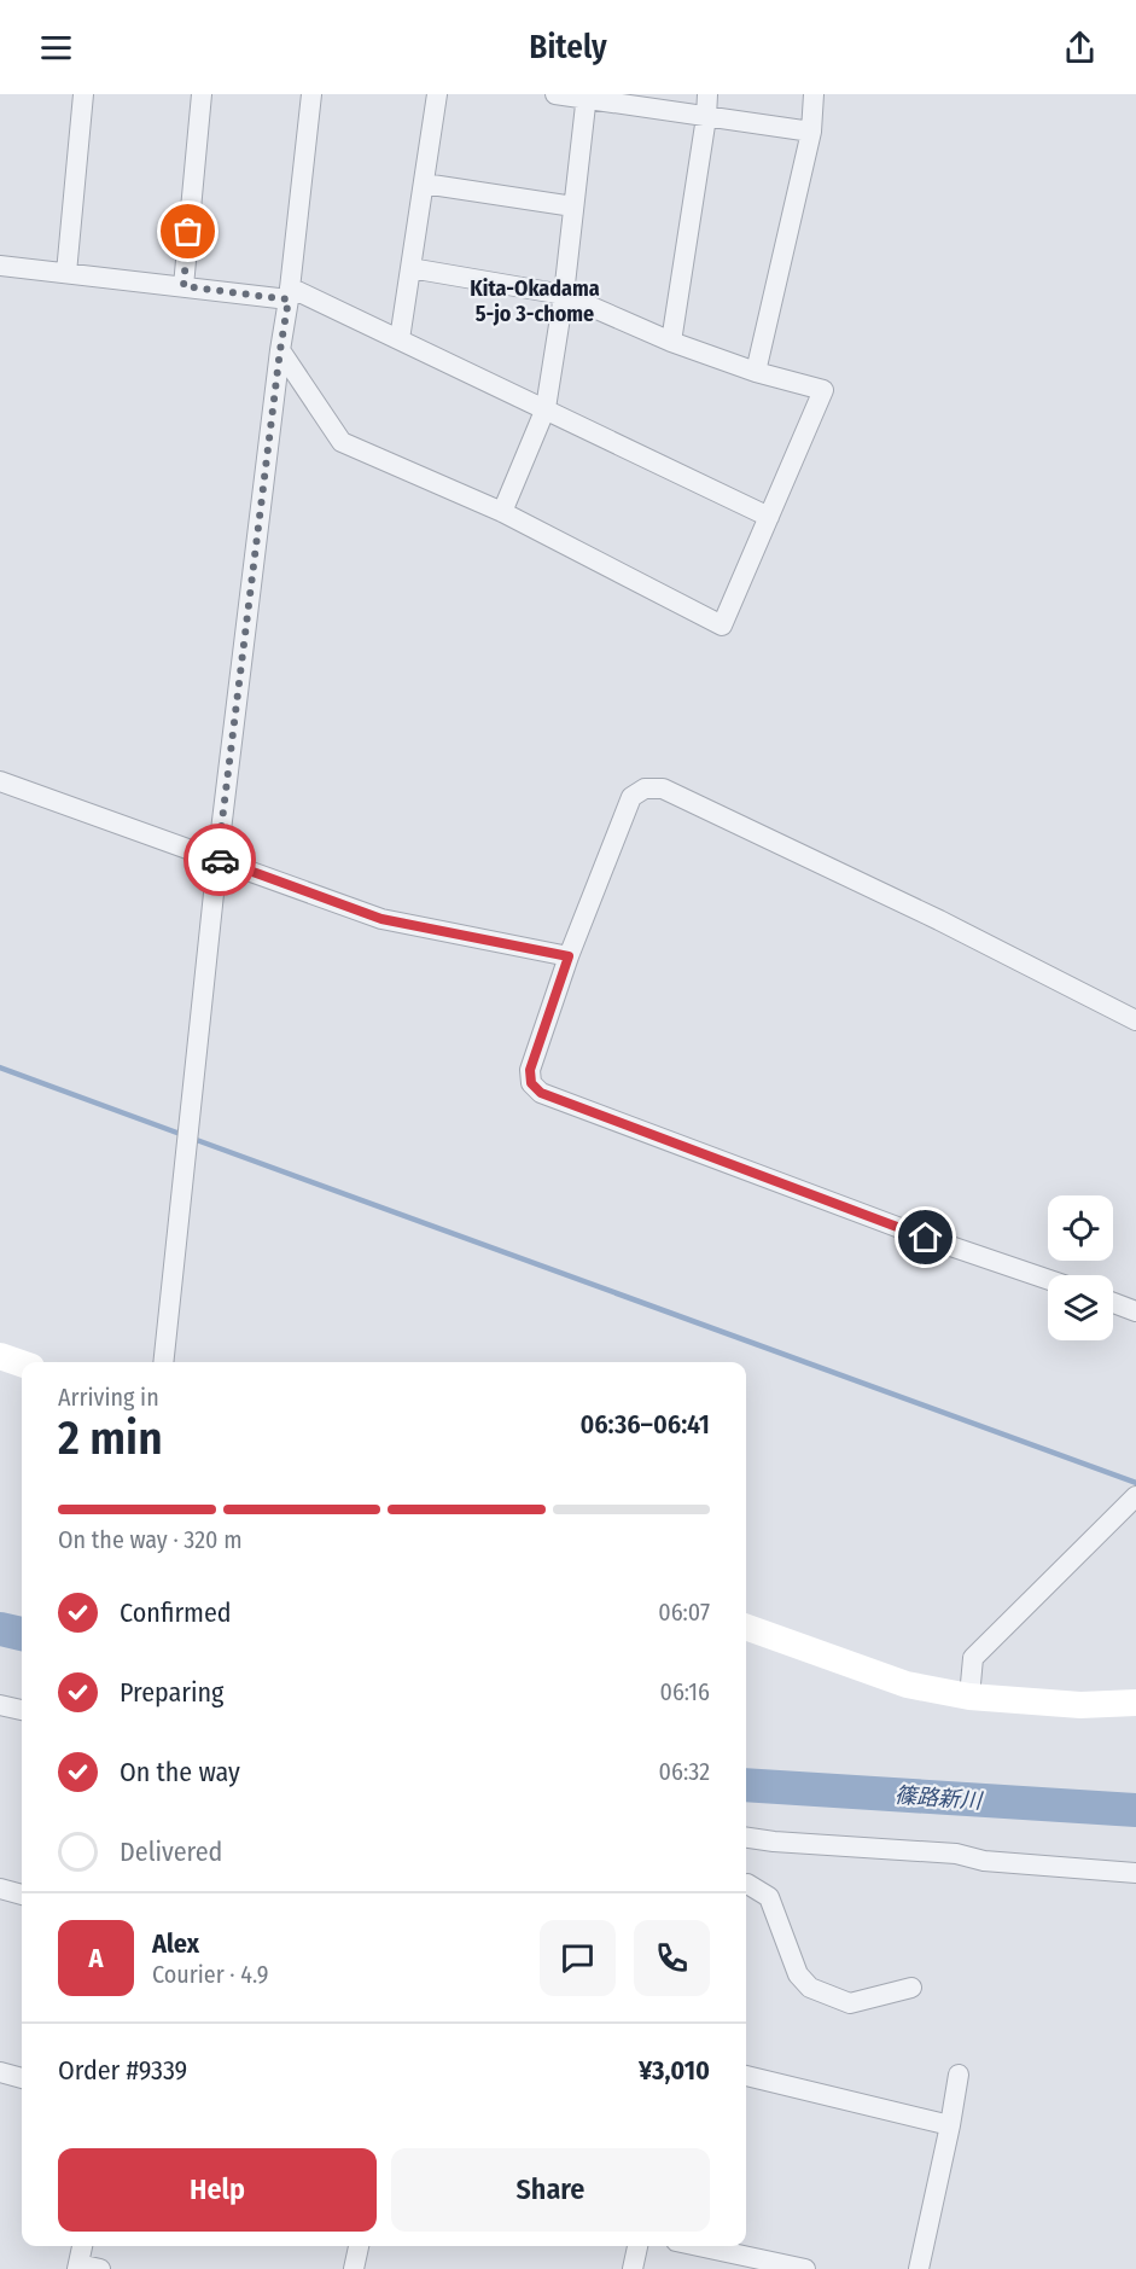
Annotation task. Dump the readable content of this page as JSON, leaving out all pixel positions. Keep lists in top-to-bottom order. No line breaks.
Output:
{"districts":["Kita-Okadama 5-jo 3-chome"],"water":["篠路新川"],"page":{"header":"Bitely","heading":["2 min","Arriving in","06:36–06:41"],"panel":["Alex","Courier · 4.9","Order #9339","¥3,010"],"bar":"On the way · 320 m","list":[["Confirmed","06:07"],["Preparing","06:16"],["On the way","06:32"],"Delivered"],"round":"A","buttons":["Help","Share"]}}
